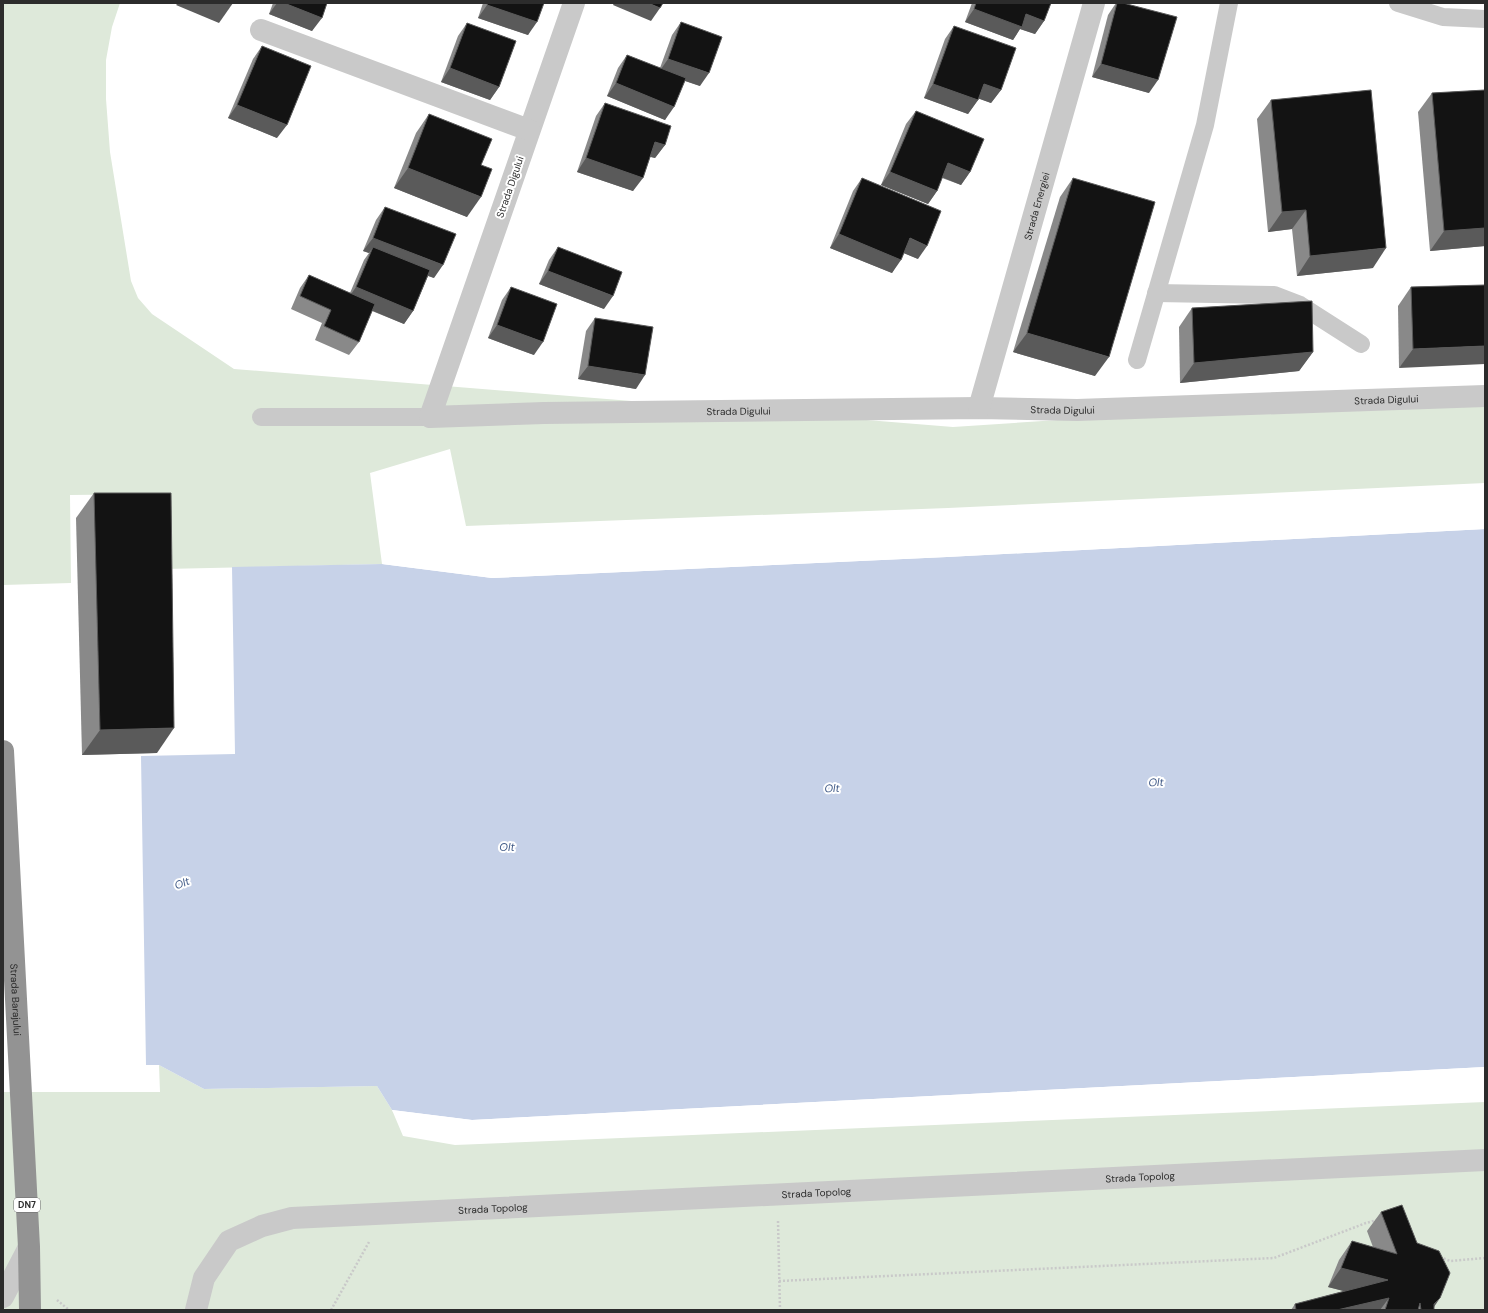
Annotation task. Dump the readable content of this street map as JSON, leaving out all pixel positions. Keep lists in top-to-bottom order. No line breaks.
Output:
{"streets":{"highway":["Strada Barajului","DN7"],"street":["Strada Digului","Strada Energiei","Strada Topolog"]},"crossings":[["Strada Digului","Strada Energiei"]],"water":["Olt"]}
